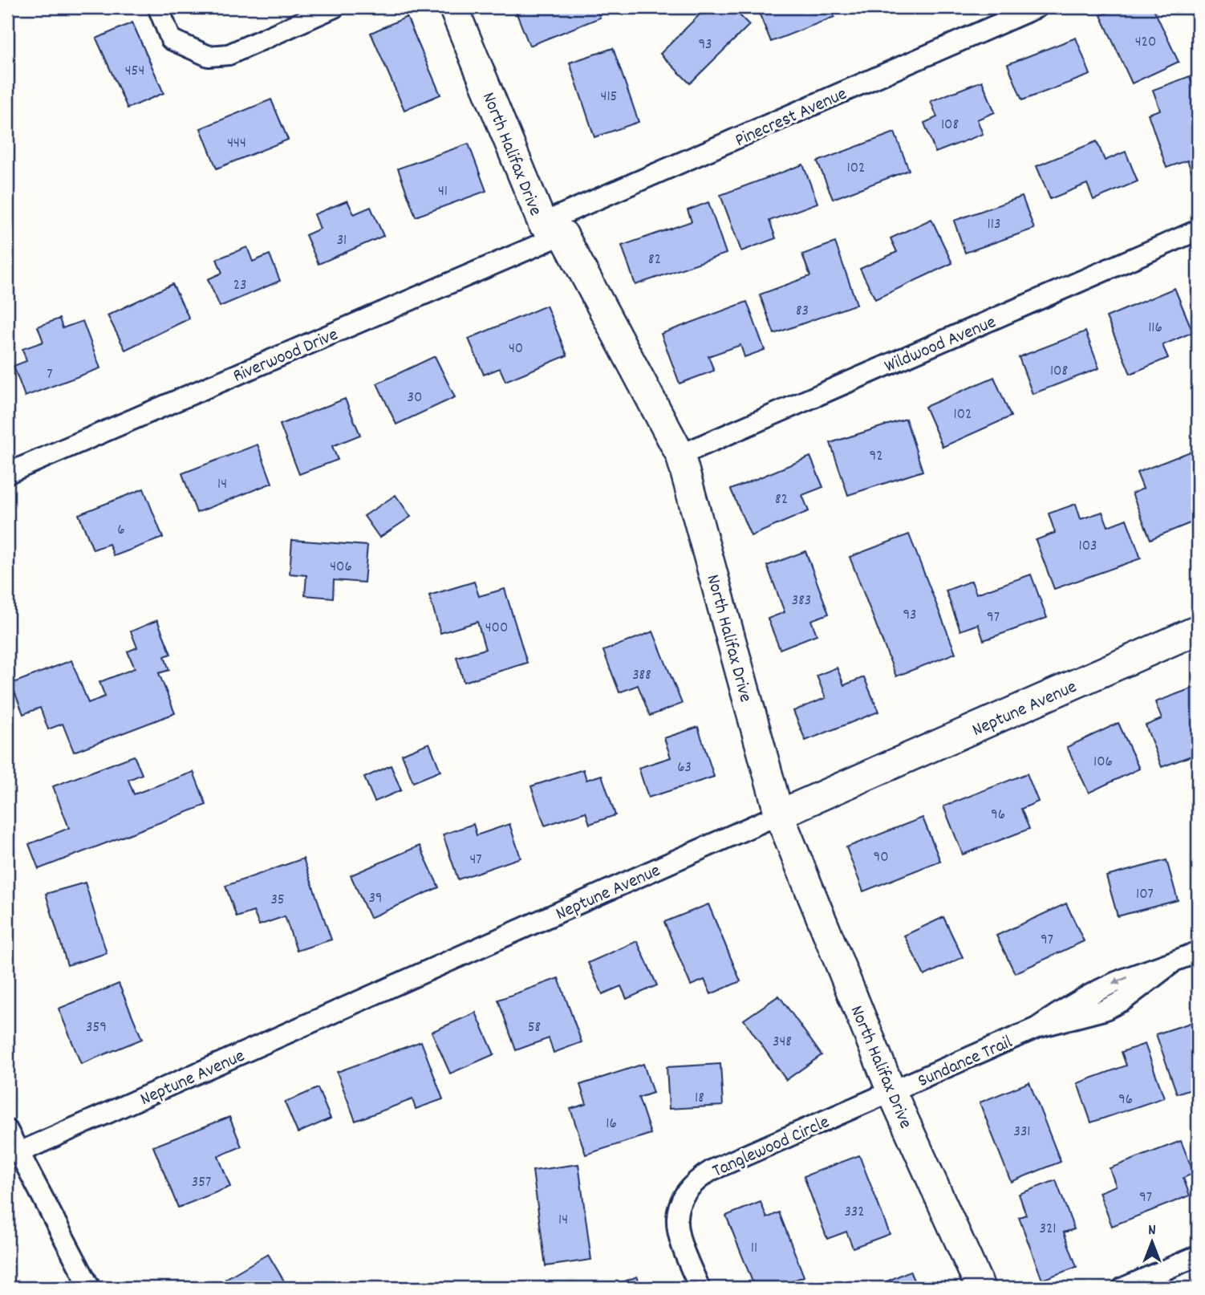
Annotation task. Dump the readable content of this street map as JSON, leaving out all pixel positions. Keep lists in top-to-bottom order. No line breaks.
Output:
{"streets":{"street":["Pinecrest Avenue","North Halifax Drive","Wildwood Avenue","Riverwood Drive","Neptune Avenue","Sundance Trail","Tanglewood Circle"]},"crossings":[["Pinecrest Avenue","North Halifax Drive"],["Pinecrest Avenue","Riverwood Drive"],["North Halifax Drive","Wildwood Avenue"],["North Halifax Drive","Riverwood Drive"],["North Halifax Drive","Neptune Avenue"],["North Halifax Drive","Sundance Trail"],["North Halifax Drive","Tanglewood Circle"],["Sundance Trail","Tanglewood Circle"]],"house_numbers":["420","93","454","415","108","444","102","41","113","31","82","23","83","116","40","108","7","30","102","92","14","82","6","103","406","383","93","97","400","388","106","63","96","90","47","107","39","35","97","359","58","348","18","96","16","331","357","97","332","14","321","11"],"north":"top"}
